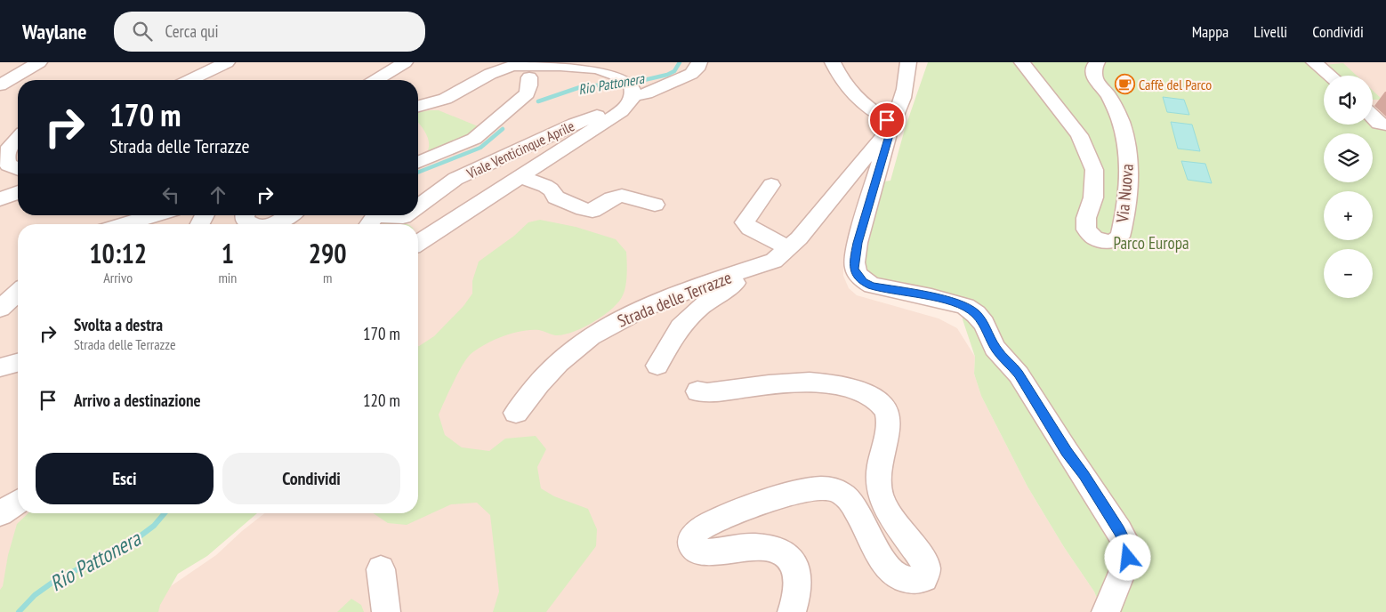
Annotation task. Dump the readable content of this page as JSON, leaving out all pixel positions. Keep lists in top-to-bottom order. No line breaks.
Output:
{"streets":{"street":["Viale Venticinque Aprile","Via Nuova","Strada delle Terrazze"]},"water":["Rio Pattonera"],"parks":["Parco Europa"],"places":{"cafe":["Caffè del Parco"]},"page":{"header":"Waylane","search":"Cerca qui","nav":["Mappa","Livelli","Condividi"],"map_buttons":["+","−"],"turn":["170 m","Strada delle Terrazze"],"eta":["10:12","Arrivo","1","min","290","m"],"list":[{"name":"Svolta a destra","note":"Strada delle Terrazze","value":"170 m"},{"name":"Arrivo a destinazione","value":"120 m"}],"buttons":["Esci","Condividi"]}}
